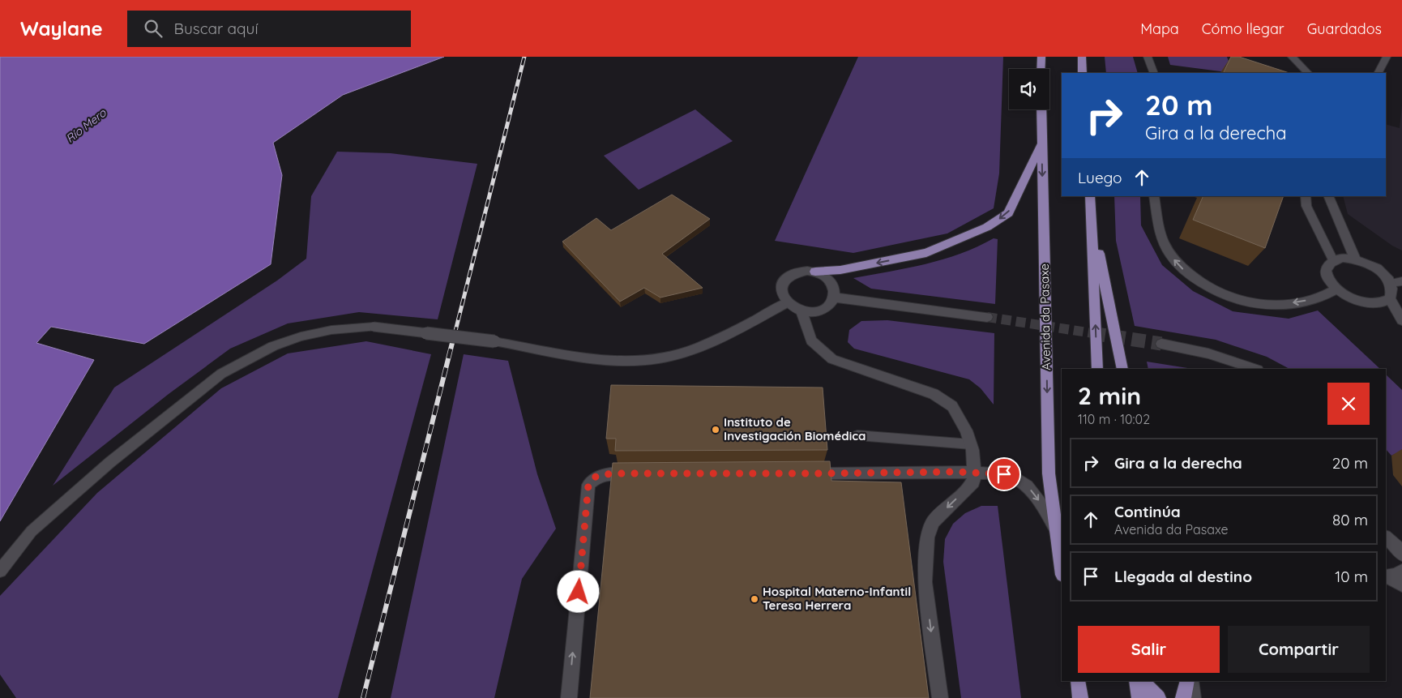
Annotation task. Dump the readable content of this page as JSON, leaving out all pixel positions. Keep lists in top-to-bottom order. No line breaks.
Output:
{"streets":{"main road":["Avenida da Pasaxe"]},"water":["Río Mero"],"places":["Instituto de Investigación Biomédica","Hospital Materno-Infantil Teresa Herrera"],"page":{"header":"Waylane","search":"Buscar aquí","nav":["Mapa","Cómo llegar","Guardados"],"turn":["20 m","Gira a la derecha"],"then":"Luego","heading":["2 min","110 m · 10:02"],"list":[{"name":"Gira a la derecha","value":"20 m"},{"name":"Continúa","note":"Avenida da Pasaxe","value":"80 m"},{"name":"Llegada al destino","value":"10 m"}],"buttons":["Salir","Compartir"]}}
